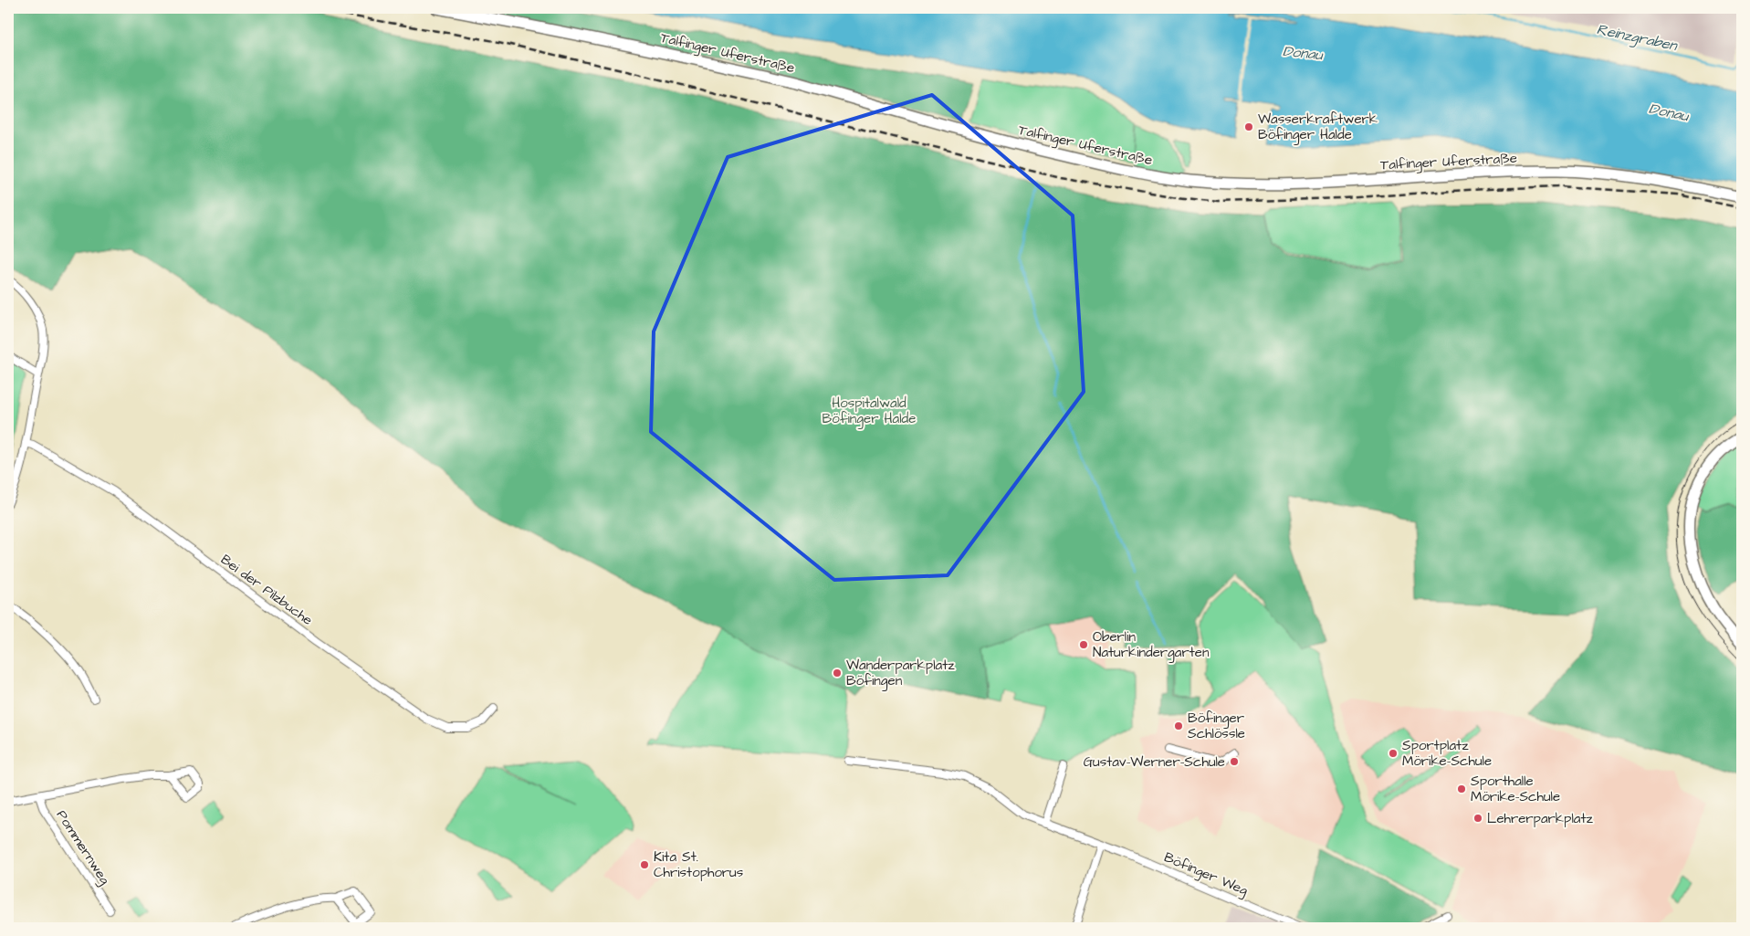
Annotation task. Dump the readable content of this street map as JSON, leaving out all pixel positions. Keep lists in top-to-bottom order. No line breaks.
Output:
{"streets":{"street":["Talfinger Uferstraße","Bei der Pilzbuche","Pommernweg","Böfinger Weg"]},"water":["Reinzgraben","Donau"],"parks":["Hospitalwald Böfinger Halde"],"places":["Wasserkraftwerk Böfinger Halde","Oberlin Naturkindergarten","Wanderparkplatz Böfingen","Böfinger Schlössle","Sportplatz Mörike-Schule","Gustav-Werner-Schule","Sporthalle Mörike-Schule","Lehrerparkplatz","Kita St. Christophorus"]}
